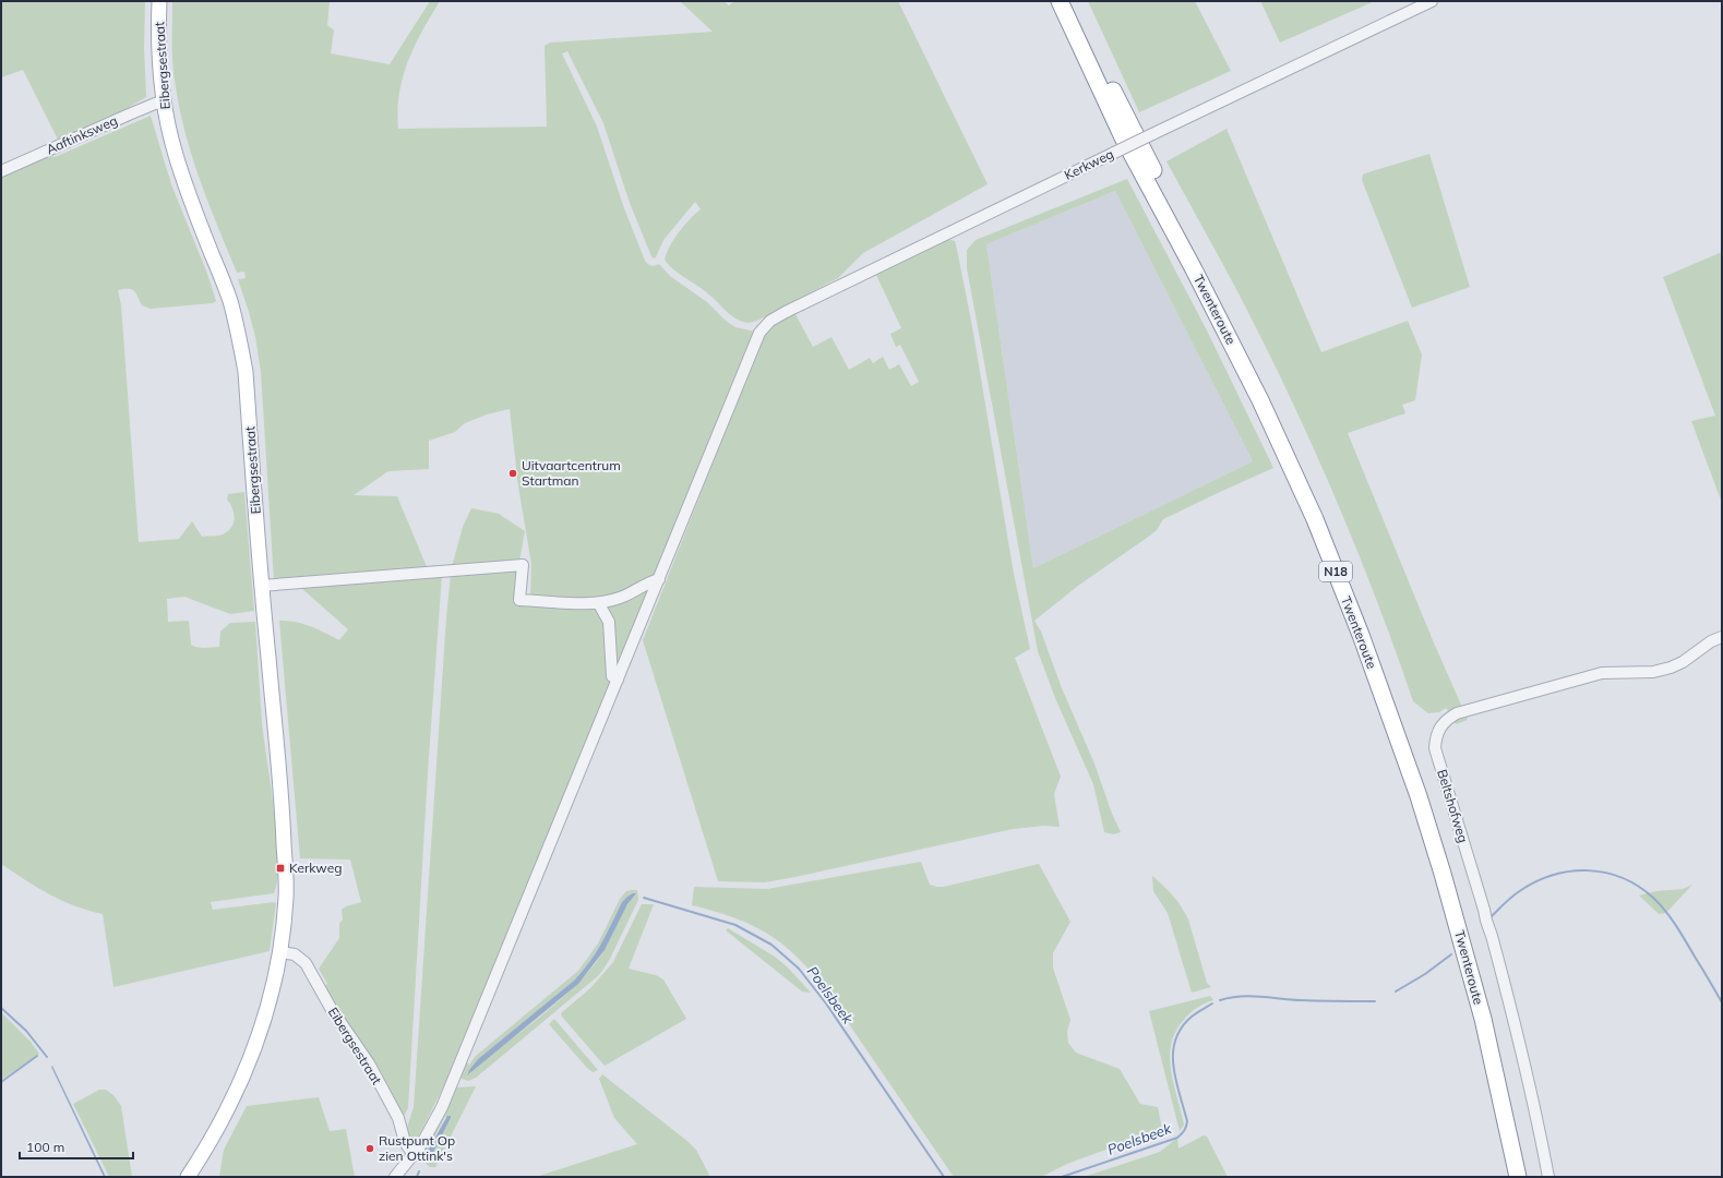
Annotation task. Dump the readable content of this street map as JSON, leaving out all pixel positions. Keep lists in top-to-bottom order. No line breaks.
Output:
{"streets":{"highway":["Twenteroute","N18"],"main road":["Eibergsestraat"],"street":["Aaftinksweg","Kerkweg","Beltshofweg"]},"crossings":[["Eibergsestraat","Aaftinksweg"],["Eibergsestraat","Kerkweg"]],"water":["Poelsbeek"],"places":{"other":["Uitvaartcentrum Startman","Rustpunt Op zien Ottink's"],"transit":["Kerkweg"]},"scale_bar":"100 m"}
